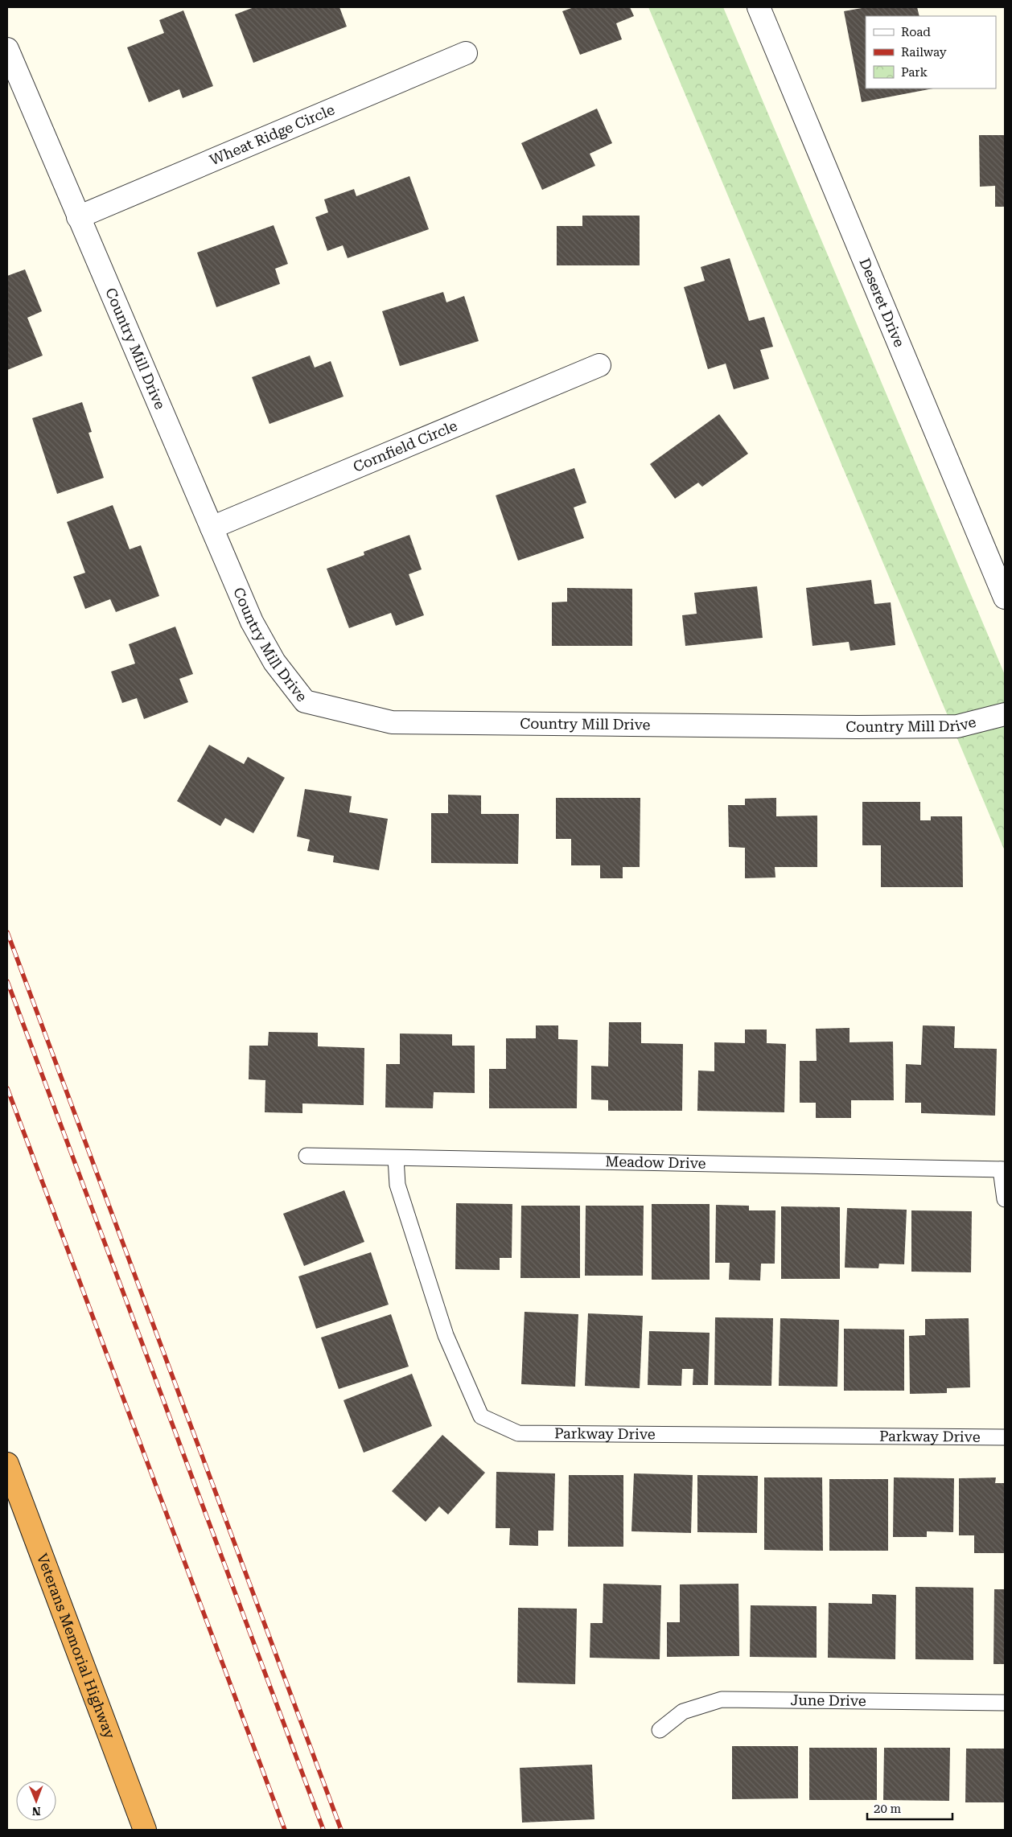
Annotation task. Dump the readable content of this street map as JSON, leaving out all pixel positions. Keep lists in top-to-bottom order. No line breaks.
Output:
{"streets":{"highway":["Veterans Memorial Highway"],"street":["Wheat Ridge Circle","Deseret Drive","Country Mill Drive","Cornfield Circle"],"lane":["Meadow Drive","Parkway Drive","June Drive"]},"crossings":[["Wheat Ridge Circle","Country Mill Drive"],["Country Mill Drive","Cornfield Circle"],["Meadow Drive","Parkway Drive"]],"legend":["Road","Railway","Park"],"scale_bar":"20 m","north":"bottom"}
